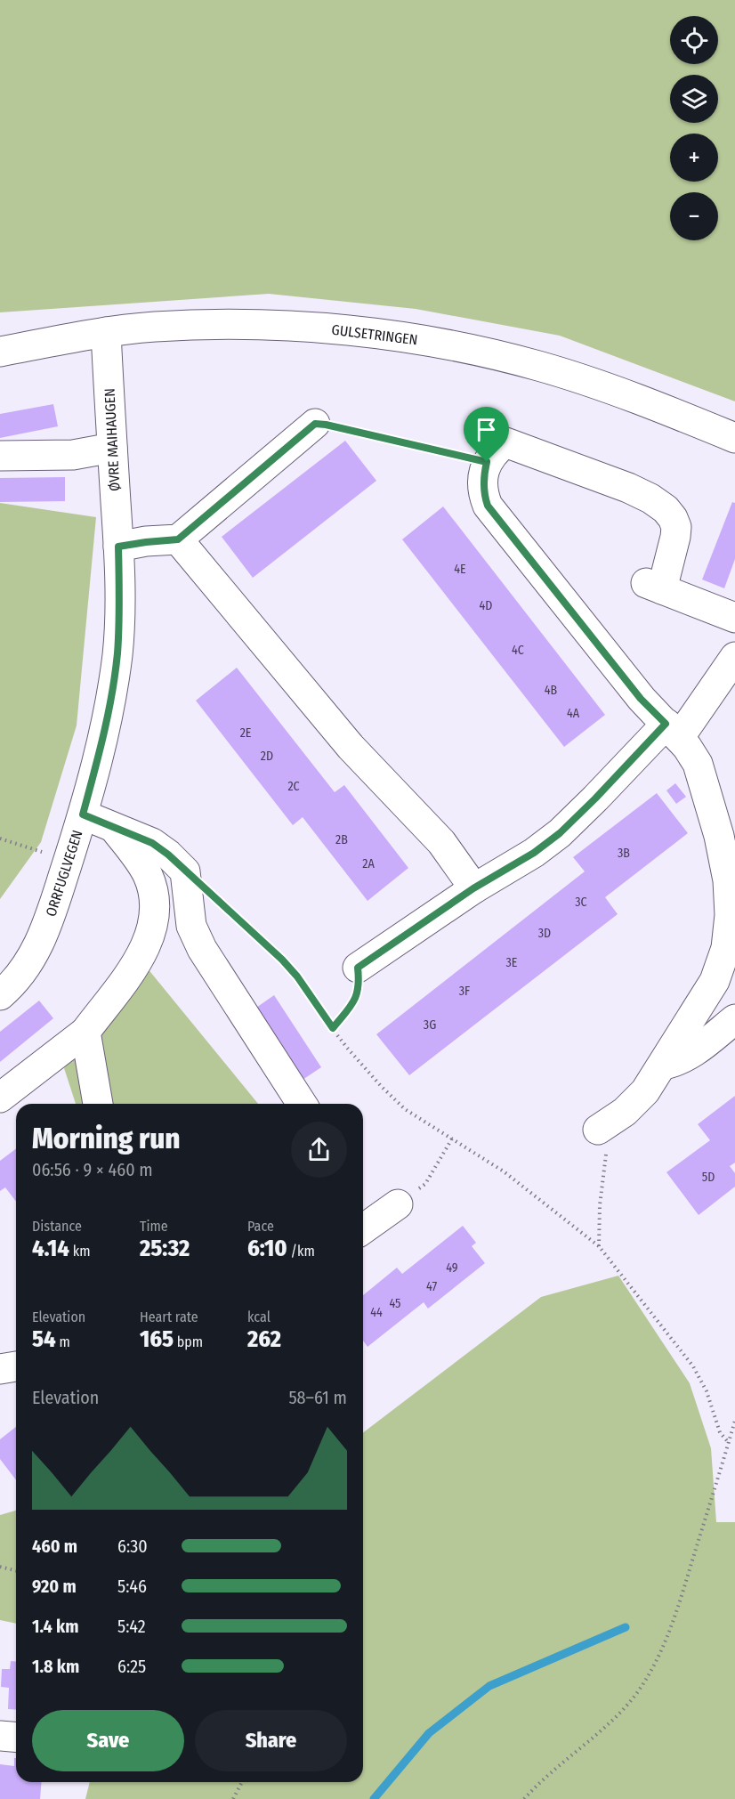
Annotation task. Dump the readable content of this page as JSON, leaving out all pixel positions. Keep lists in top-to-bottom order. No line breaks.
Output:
{"streets":{"street":["GULSETRINGEN","ØVRE MAIHAUGEN","ORRFUGLVEGEN"]},"crossings":[["GULSETRINGEN","ØVRE MAIHAUGEN"],["ØVRE MAIHAUGEN","ORRFUGLVEGEN"]],"house_numbers":["4E","4D","4C","4B","4A","2E","2D","2C","2B","3B","2A","3C","3D","3E","3F","3G","5D","49","47","45","44"],"page":{"map_buttons":["+","−"],"heading":["Morning run","06:56 · 9 × 460 m"],"stats":[["Distance","4.14 km"],["Time","25:32"],["Pace","6:10 /km"],["Elevation","54 m"],["Heart rate","165 bpm"],["kcal","262"]],"chart":["Elevation","58–61 m"],"list":[{"name":"460 m","note":"6:30"},{"name":"920 m","note":"5:46"},{"name":"1.4 km","note":"5:42"},{"name":"1.8 km","note":"6:25"}],"buttons":["Save","Share"]}}
